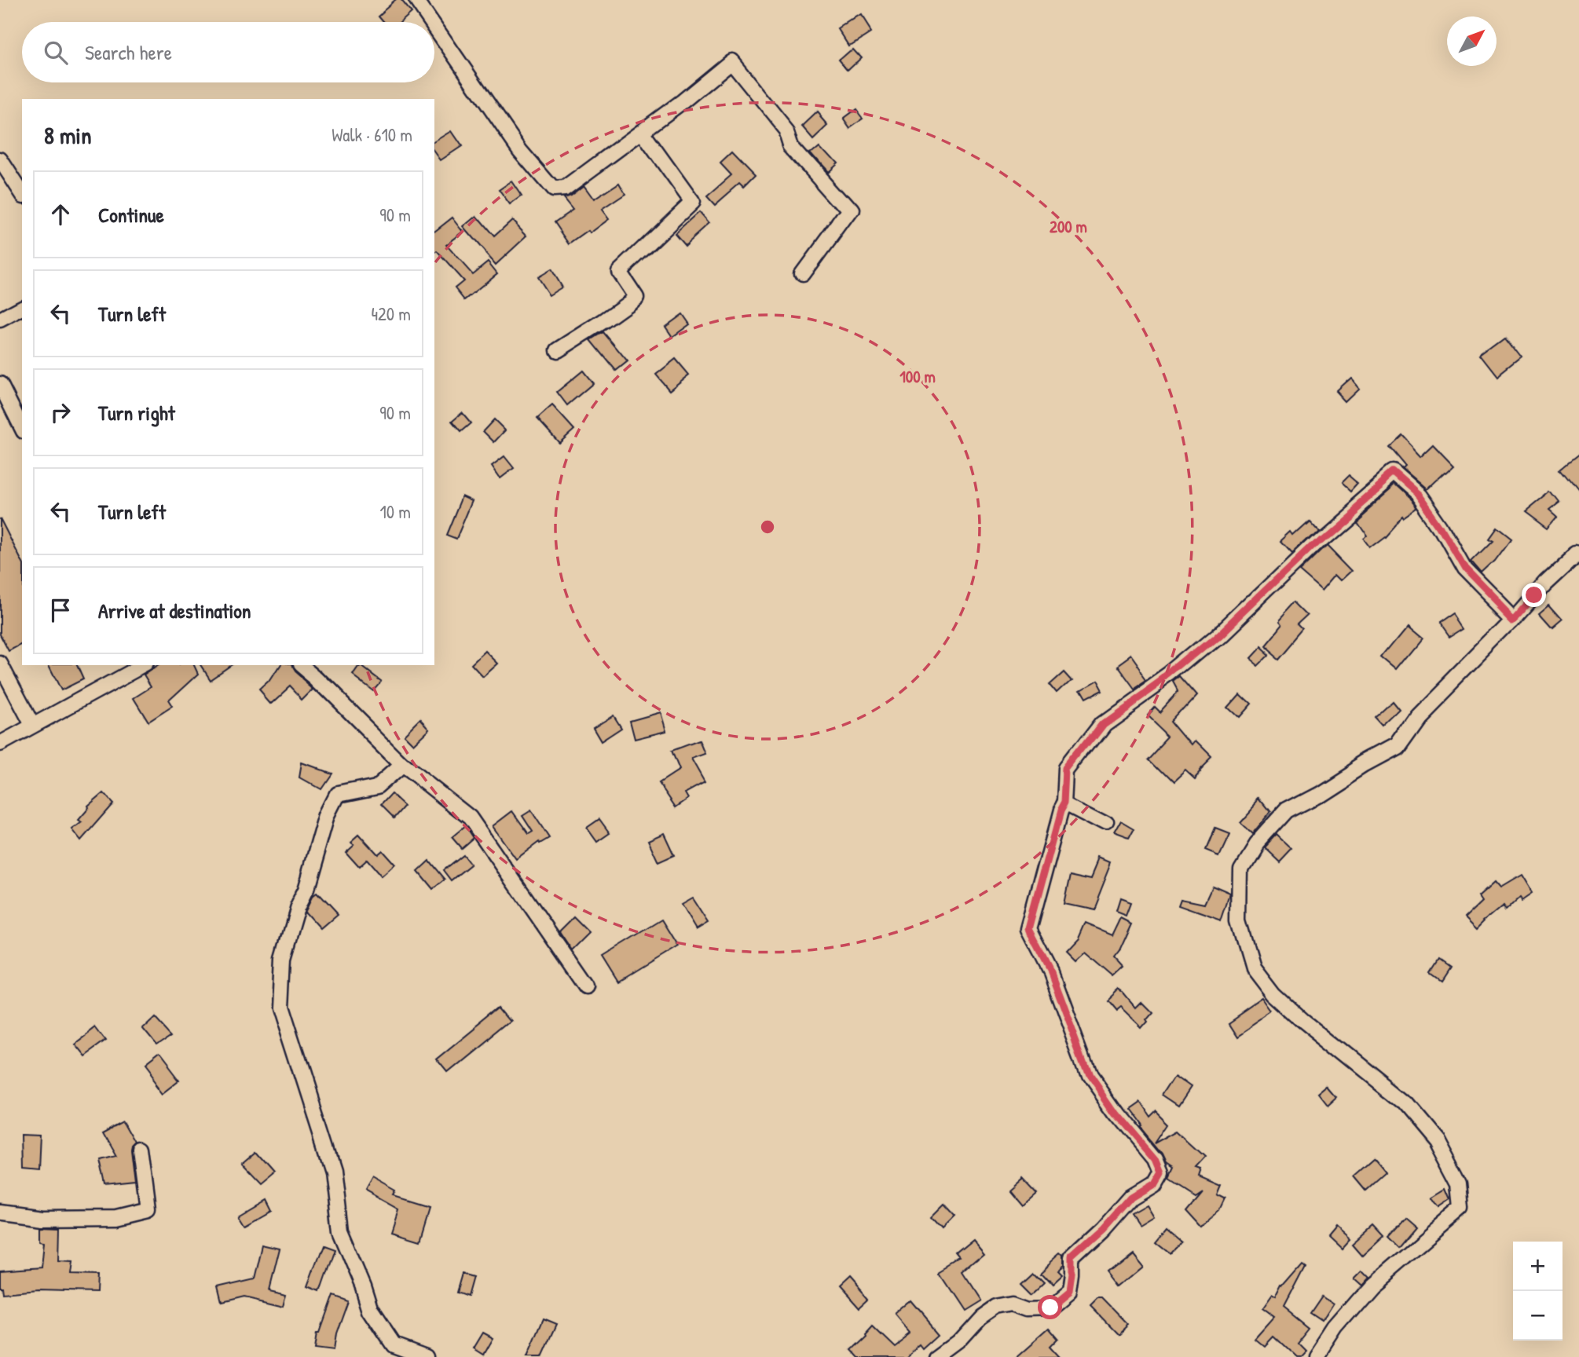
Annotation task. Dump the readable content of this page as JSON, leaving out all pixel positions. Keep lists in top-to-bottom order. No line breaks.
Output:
{"north":"top right","page":{"search":"Search here","heading":["8 min","Walk · 610 m"],"list":[["Continue","90 m"],["Turn left","420 m"],["Turn right","90 m"],["Turn left","10 m"],"Arrive at destination"],"map_buttons":["+","−"]},"rings":["200 m","100 m"]}
